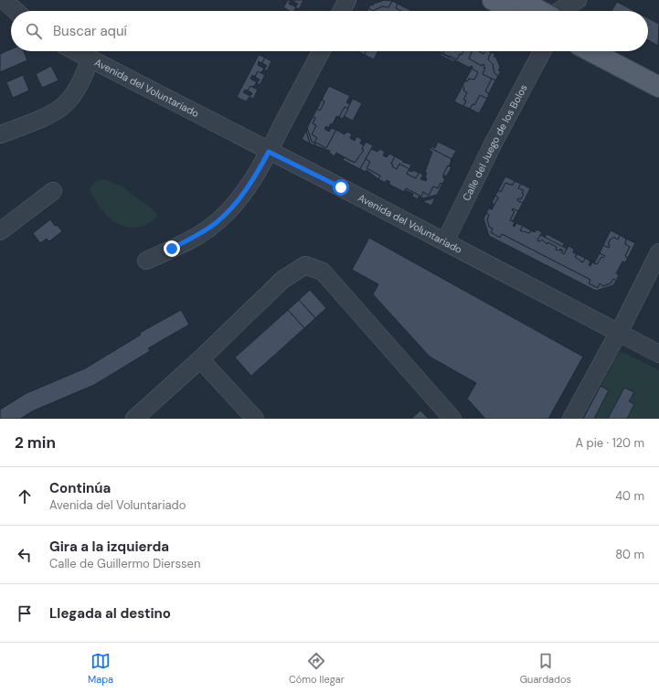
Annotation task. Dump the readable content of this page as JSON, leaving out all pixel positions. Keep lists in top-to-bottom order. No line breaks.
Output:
{"streets":{"street":["Avenida del Voluntariado","Calle del Juego de los Bolos"]},"crossings":[["Avenida del Voluntariado","Calle del Juego de los Bolos"]],"page":{"search":"Buscar aquí","heading":["2 min","A pie · 120 m"],"list":[["Continúa","Avenida del Voluntariado","40 m"],["Gira a la izquierda","Calle de Guillermo Dierssen","80 m"],"Llegada al destino"],"nav":["Mapa","Cómo llegar","Guardados"]}}
